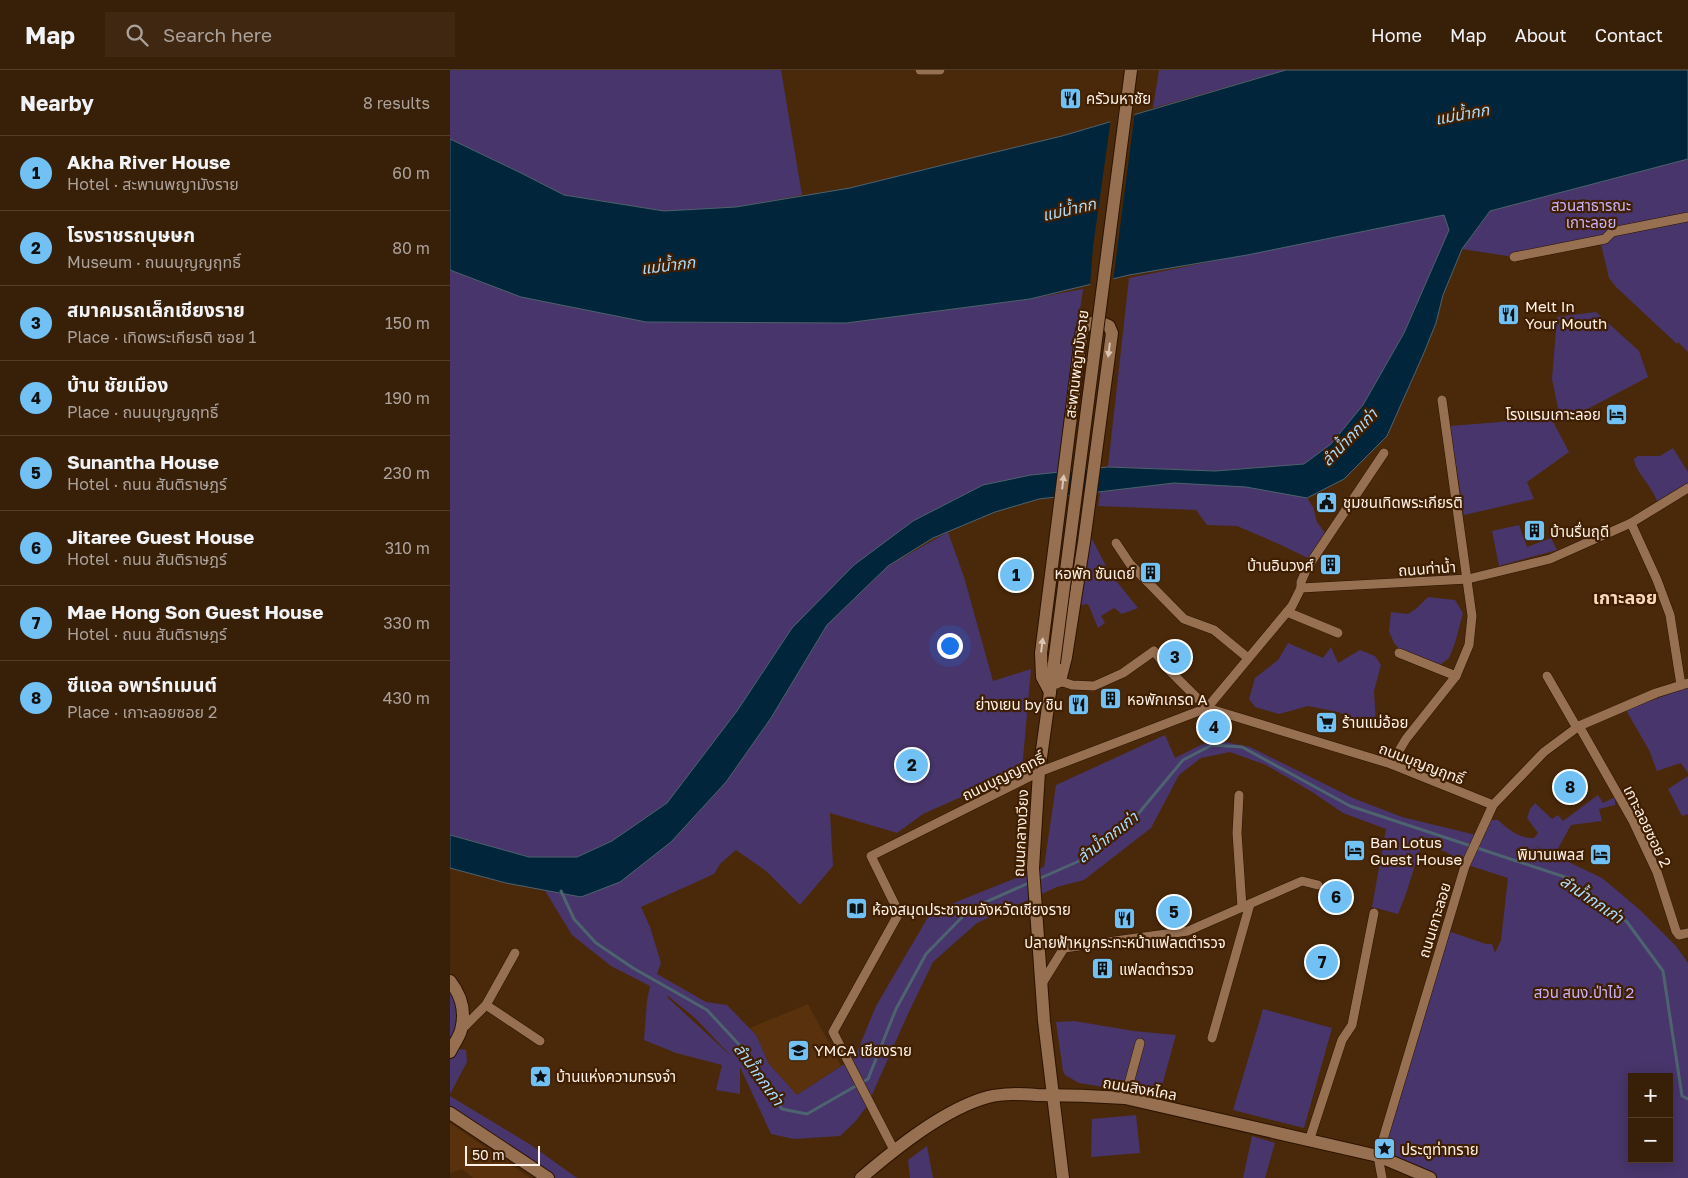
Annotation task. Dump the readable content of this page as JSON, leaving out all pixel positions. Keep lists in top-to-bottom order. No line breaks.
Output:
{"streets":{"main road":["สะพานพญามังราย","ถนนกลางเวียง","ถนนสิงหไคล"],"street":["ถนนท่าน้ำ","ถนนบุญญฤทธิ์","เกาะลอยซอย 2","ถนนเกาะลอย"]},"crossings":[["สะพานพญามังราย","ถนนกลางเวียง"],["ถนนบุญญฤทธิ์","ถนนกลางเวียง"],["ถนนบุญญฤทธิ์","ถนนเกาะลอย"],["ถนนบุญญฤทธิ์","ถนนสิงหไคล"],["เกาะลอยซอย 2","ถนนเกาะลอย"],["ถนนกลางเวียง","ถนนสิงหไคล"],["ถนนเกาะลอย","ถนนสิงหไคล"]],"districts":["เกาะลอย"],"water":["แม่น้ำกก","ลำน้ำกกเก่า"],"parks":["สวนสาธารณะ เกาะลอย","สวน สนง.ป่าไม้ 2"],"places":{"restaurant":["ครัวมหาชัย","Melt In Your Mouth","ย่างเยน by ชิน","ปลายฟ้าหมูกระทะหน้าแฟลตตำรวจ"],"hotel":["โรงแรมเกาะลอย","Ban Lotus Guest House","พิมานเพลส"],"public building":["ชุมชนเทิดพระเกียรติ"],"building":["บ้านรื่นฤดี","บ้านอินวงศ์","หอพัก ซันเดย์","หอพักเกรด A","แฟลตตำรวจ"],"supermarket":["ร้านแม่อ้อย"],"library":["ห้องสมุดประชาชนจังหวัดเชียงราย"],"school or university":["YMCA เชียงราย"],"place":["บ้านแห่งความทรงจำ","ประตูท่าทราย"]},"scale_bar":"50 m","page":{"header":"Map","search":"Search here","nav":["Home","Map","About","Contact"],"heading":["Nearby","8 results"],"list":[{"mark":"1","name":"Akha River House","note":"Hotel · สะพานพญามังราย","value":"60 m"},{"mark":"2","name":"โรงราชรถบุษษก","note":"Museum · ถนนบุญญฤทธิ์","value":"80 m"},{"mark":"3","name":"สมาคมรถเล็กเชียงราย","note":"Place · เทิดพระเกียรติ ซอย 1","value":"150 m"},{"mark":"4","name":"บ้าน ชัยเมือง","note":"Place · ถนนบุญญฤทธิ์","value":"190 m"},{"mark":"5","name":"Sunantha House","note":"Hotel · ถนน สันติราษฎร์","value":"230 m"},{"mark":"6","name":"Jitaree Guest House","note":"Hotel · ถนน สันติราษฎร์","value":"310 m"},{"mark":"7","name":"Mae Hong Son Guest House","note":"Hotel · ถนน สันติราษฎร์","value":"330 m"},{"mark":"8","name":"ซีแอล อพาร์ทเมนต์","note":"Place · เกาะลอยซอย 2","value":"430 m"}],"pins":["1","3","4","2","8","6","5","7"],"map_buttons":["+","−"],"scale":"50 m"}}
